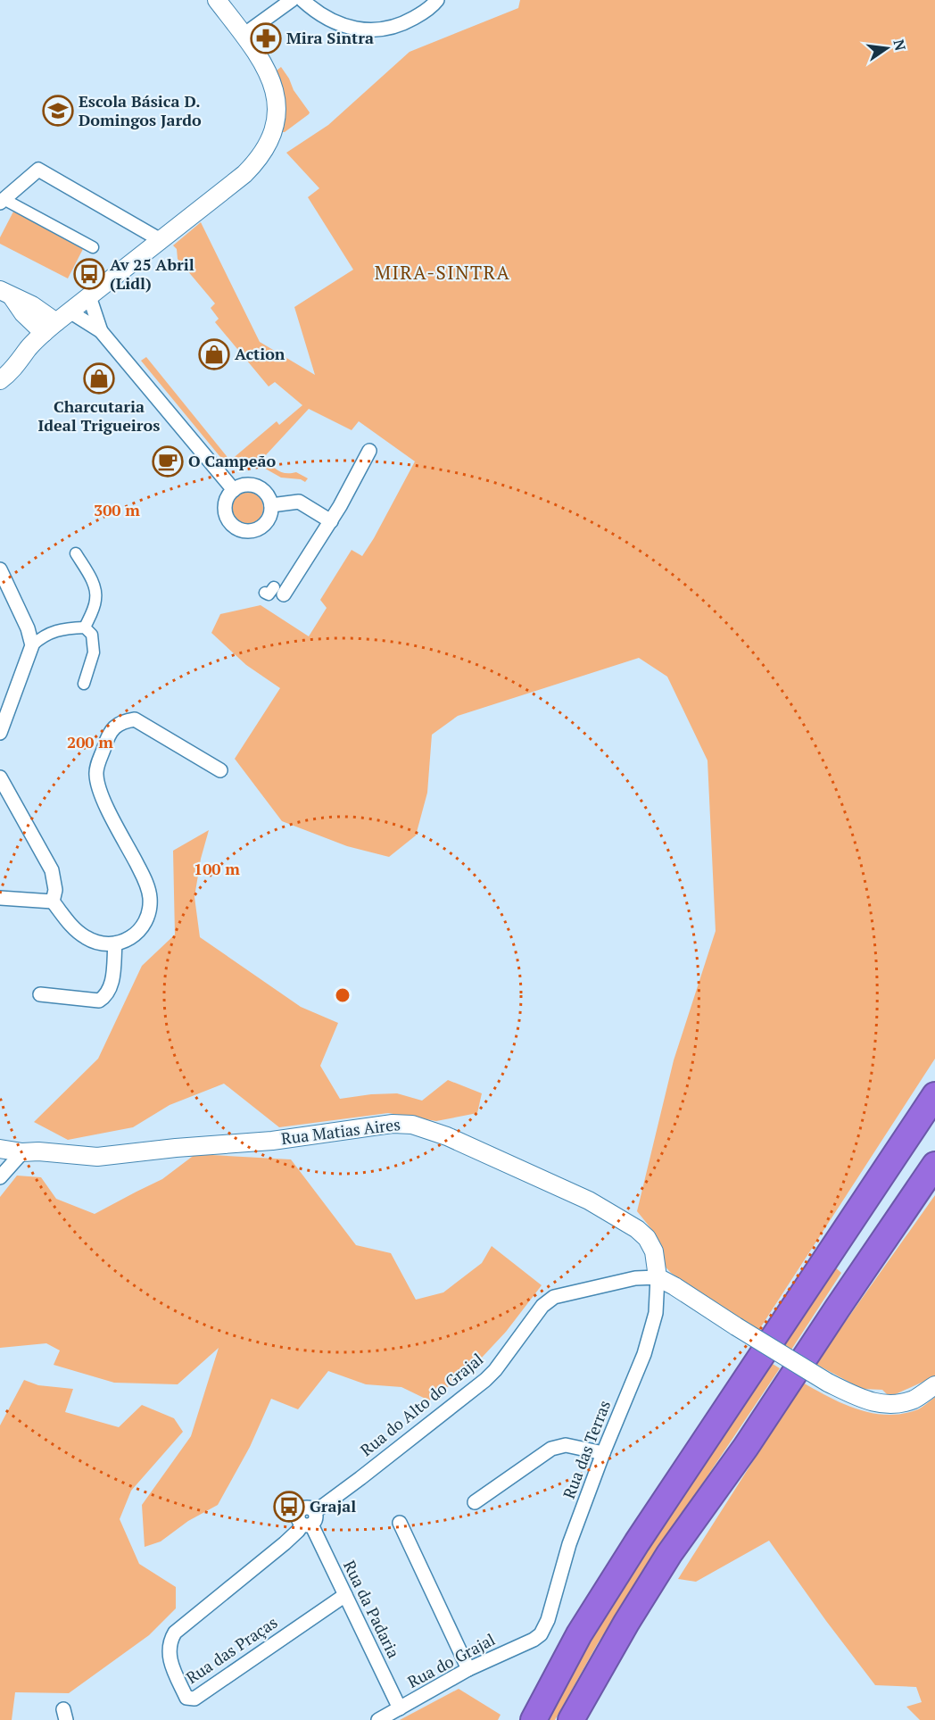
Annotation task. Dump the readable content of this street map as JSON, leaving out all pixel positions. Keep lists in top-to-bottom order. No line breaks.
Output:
{"streets":{"street":["Rua Matias Aires","Rua do Alto do Grajal","Rua das Terras","Rua da Padaria","Rua das Praças","Rua do Grajal"]},"crossings":[["Rua Matias Aires","Rua do Alto do Grajal"],["Rua Matias Aires","Rua das Terras"],["Rua do Alto do Grajal","Rua das Terras"],["Rua do Alto do Grajal","Rua da Padaria"],["Rua do Alto do Grajal","Rua das Praças"],["Rua das Terras","Rua do Grajal"],["Rua da Padaria","Rua das Praças"],["Rua da Padaria","Rua do Grajal"]],"districts":["MIRA-SINTRA"],"places":{"pharmacy":["Mira Sintra"],"school or university":["Escola Básica D. Domingos Jardo"],"bus stop":["Av 25 Abril (Lidl)","Grajal"],"shop":["Action","Charcutaria Ideal Trigueiros"],"cafe":["O Campeão"]},"north":"right","rings":["300 m","200 m","100 m"]}
